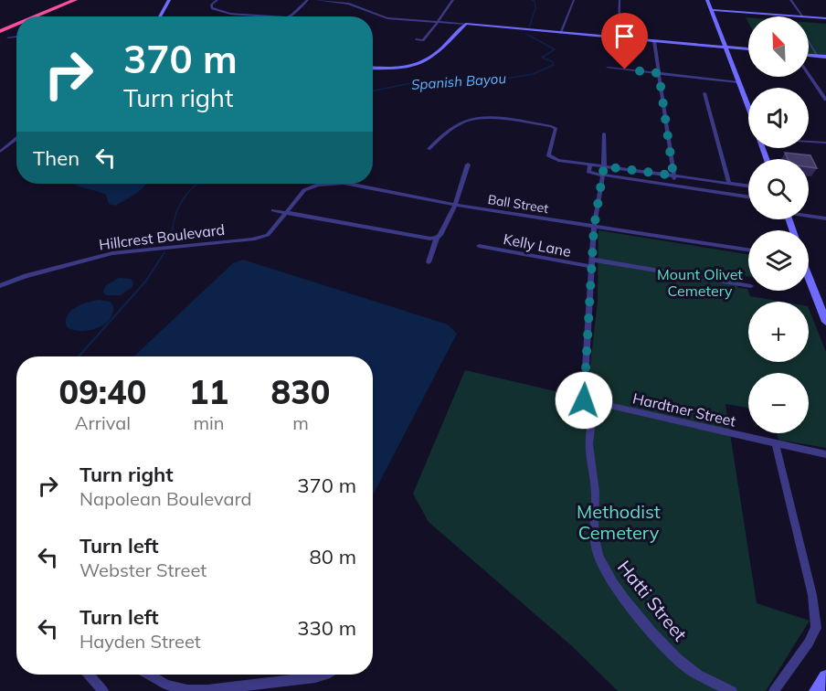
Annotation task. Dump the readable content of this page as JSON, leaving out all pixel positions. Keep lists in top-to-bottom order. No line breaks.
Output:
{"streets":{"street":["Ball Street","Hillcrest Boulevard","Kelly Lane","Hardtner Street","Hatti Street"]},"crossings":[["Ball Street","Hillcrest Boulevard"],["Hardtner Street","Hatti Street"]],"water":["Spanish Bayou"],"parks":["Mount Olivet Cemetery","Methodist Cemetery"],"north":"top left","page":{"map_buttons":["+","−"],"turn":["370 m","Turn right"],"then":"Then","eta":["09:40","Arrival","11","min","830","m"],"list":[{"name":"Turn right","note":"Napolean Boulevard","value":"370 m"},{"name":"Turn left","note":"Webster Street","value":"80 m"},{"name":"Turn left","note":"Hayden Street","value":"330 m"}]}}
